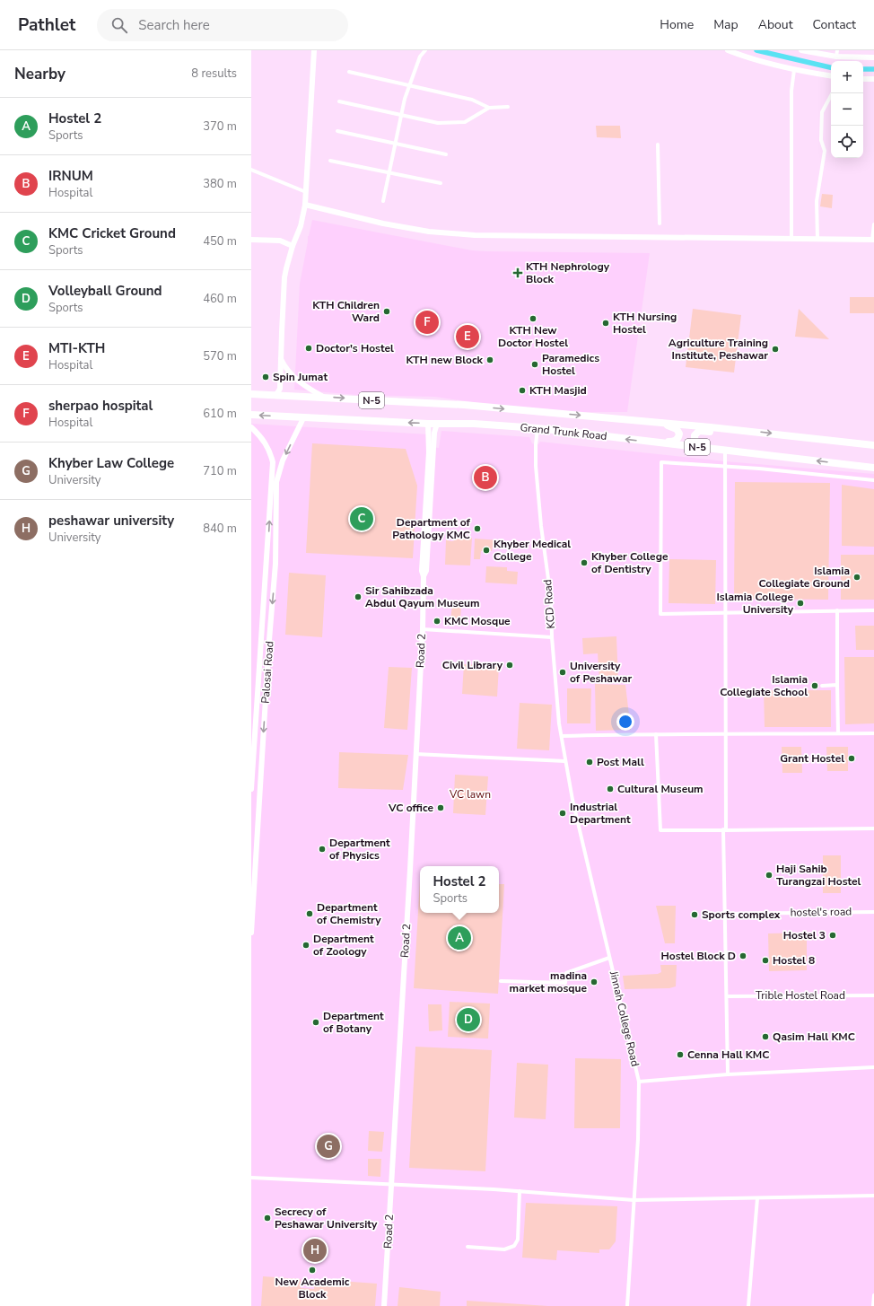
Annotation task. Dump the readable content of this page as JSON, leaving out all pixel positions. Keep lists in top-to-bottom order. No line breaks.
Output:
{"streets":{"highway":["N-5","Grand Trunk Road"],"street":["KCD Road","Road 2","Palosai Road","hostel's road","Trible Hostel Road","Jinnah College Road"]},"crossings":[["Grand Trunk Road","KCD Road"],["Grand Trunk Road","Road 2"],["Grand Trunk Road","Palosai Road"],["KCD Road","Jinnah College Road"]],"parks":["VC lawn"],"places":{"health":["KTH Nephrology Block"],"other":["KTH Children Ward","KTH New Doctor Hostel","KTH Nursing Hostel","Doctor's Hostel","Agriculture Training Institute, Peshawar","KTH new Block","Paramedics Hostel","Spin Jumat","KTH Masjid","Department of Pathology KMC","Khyber Medical College","Khyber College of Dentistry","Islamia Collegiate Ground","Sir Sahibzada Abdul Qayum Museum","Islamia College University","KMC Mosque","Civil Library","University of Peshawar","Islamia Collegiate School","Grant Hostel","Post Mall","Cultural Museum","VC office","Industrial Department","Department of Physics","Haji Sahib Turangzai Hostel","Department of Chemistry","Sports complex","Hostel 3","Department of Zoology","Hostel Block D","Hostel 8","madina market mosque","Department of Botany","Qasim Hall KMC","Cenna Hall KMC","Secrecy of Peshawar University","New Academic Block"]},"page":{"header":"Pathlet","search":"Search here","nav":["Home","Map","About","Contact"],"heading":["Nearby","8 results"],"map_buttons":["+","−"],"list":[{"mark":"A","name":"Hostel 2","note":"Sports","value":"370 m"},{"mark":"B","name":"IRNUM","note":"Hospital","value":"380 m"},{"mark":"C","name":"KMC Cricket Ground","note":"Sports","value":"450 m"},{"mark":"D","name":"Volleyball Ground","note":"Sports","value":"460 m"},{"mark":"E","name":"MTI-KTH","note":"Hospital","value":"570 m"},{"mark":"F","name":"sherpao hospital","note":"Hospital","value":"610 m"},{"mark":"G","name":"Khyber Law College","note":"University","value":"710 m"},{"mark":"H","name":"peshawar university","note":"University","value":"840 m"}],"pins":["F","E","B","C","A","D","G","H"],"popup":["Hostel 2","Sports"]}}
